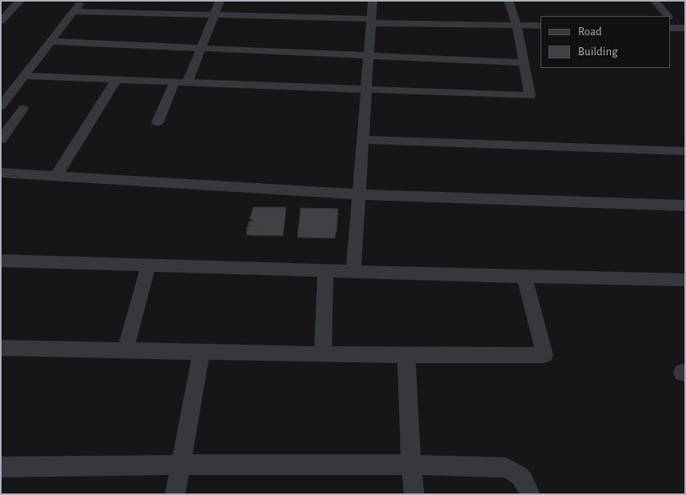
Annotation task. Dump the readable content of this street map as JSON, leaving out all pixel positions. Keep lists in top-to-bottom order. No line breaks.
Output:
{"legend":["Road","Building"]}
